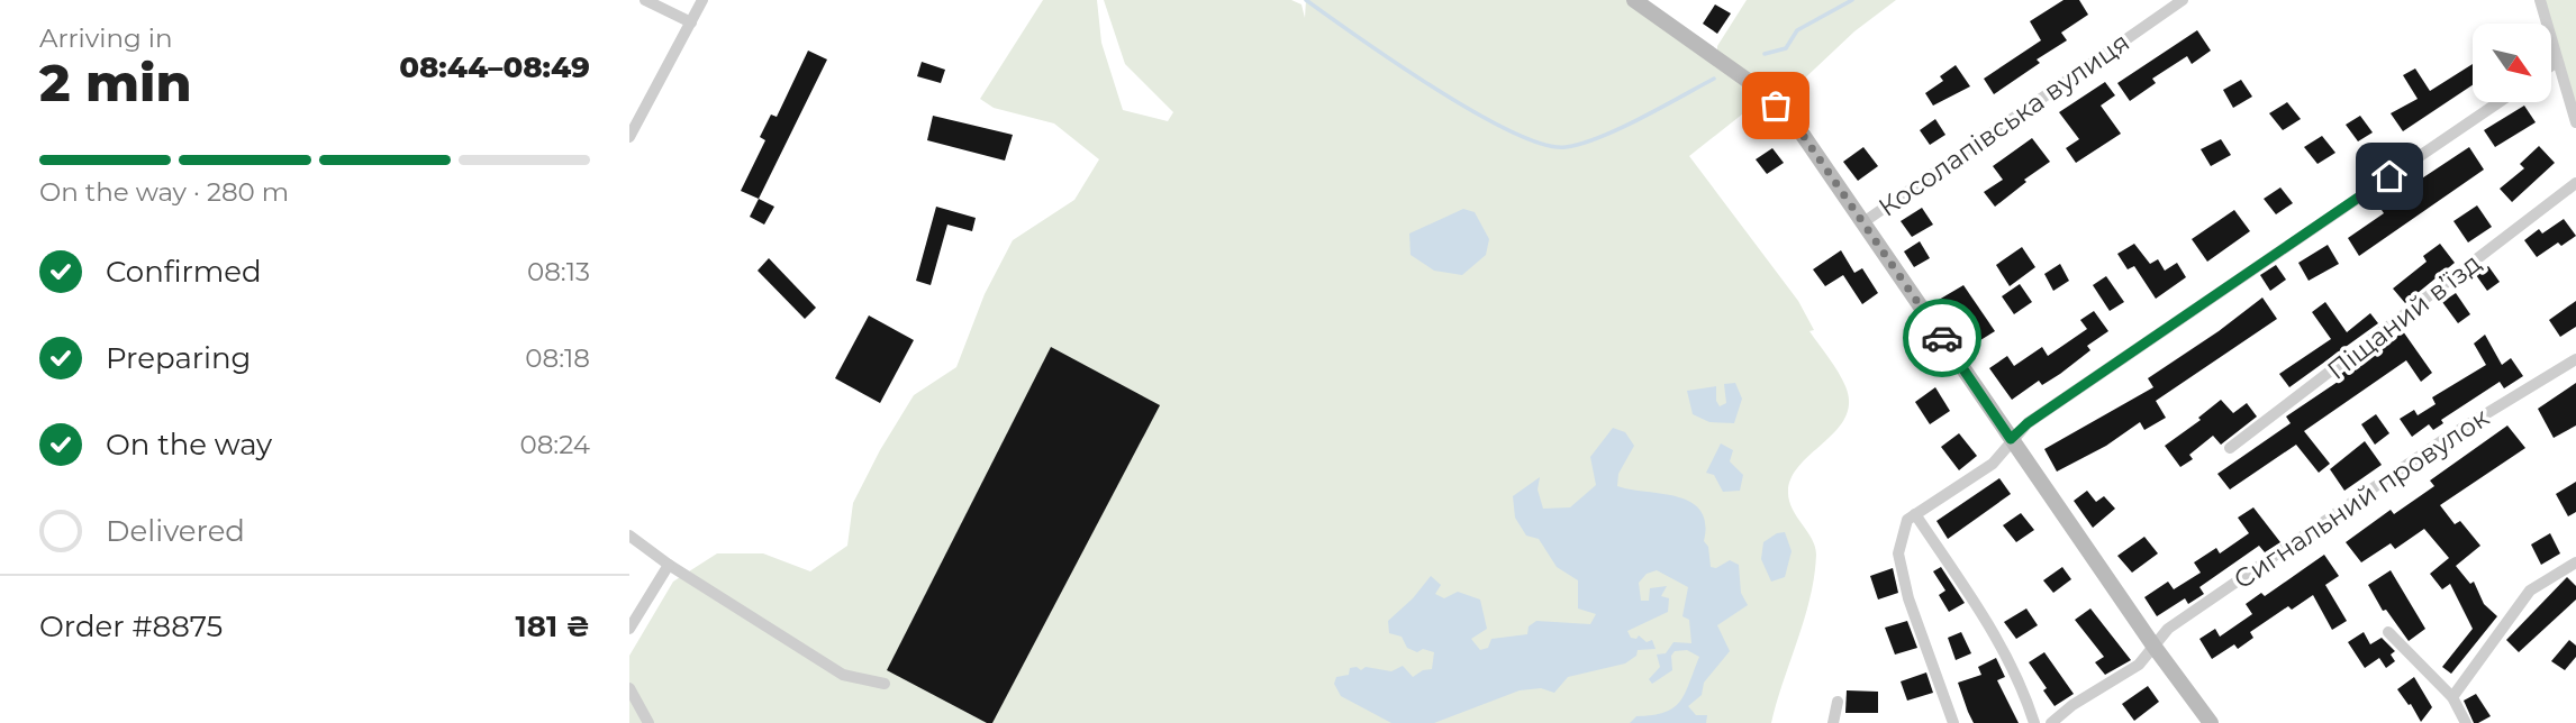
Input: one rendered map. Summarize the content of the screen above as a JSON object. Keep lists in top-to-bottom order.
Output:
{
  "streets": {
    "street": ["Косолапівська вулиця", "Піщаний в’їзд", "Сигнальний провулок"]
  },
  "north": "bottom right",
  "page": {
    "heading": ["2 min", "Arriving in", "08:44–08:49"],
    "panel": ["Order #8875", "181 ₴"],
    "bar": "On the way · 280 m",
    "list": [
      ["Confirmed", "08:13"],
      ["Preparing", "08:18"],
      ["On the way", "08:24"],
      "Delivered"
    ]
  }
}
